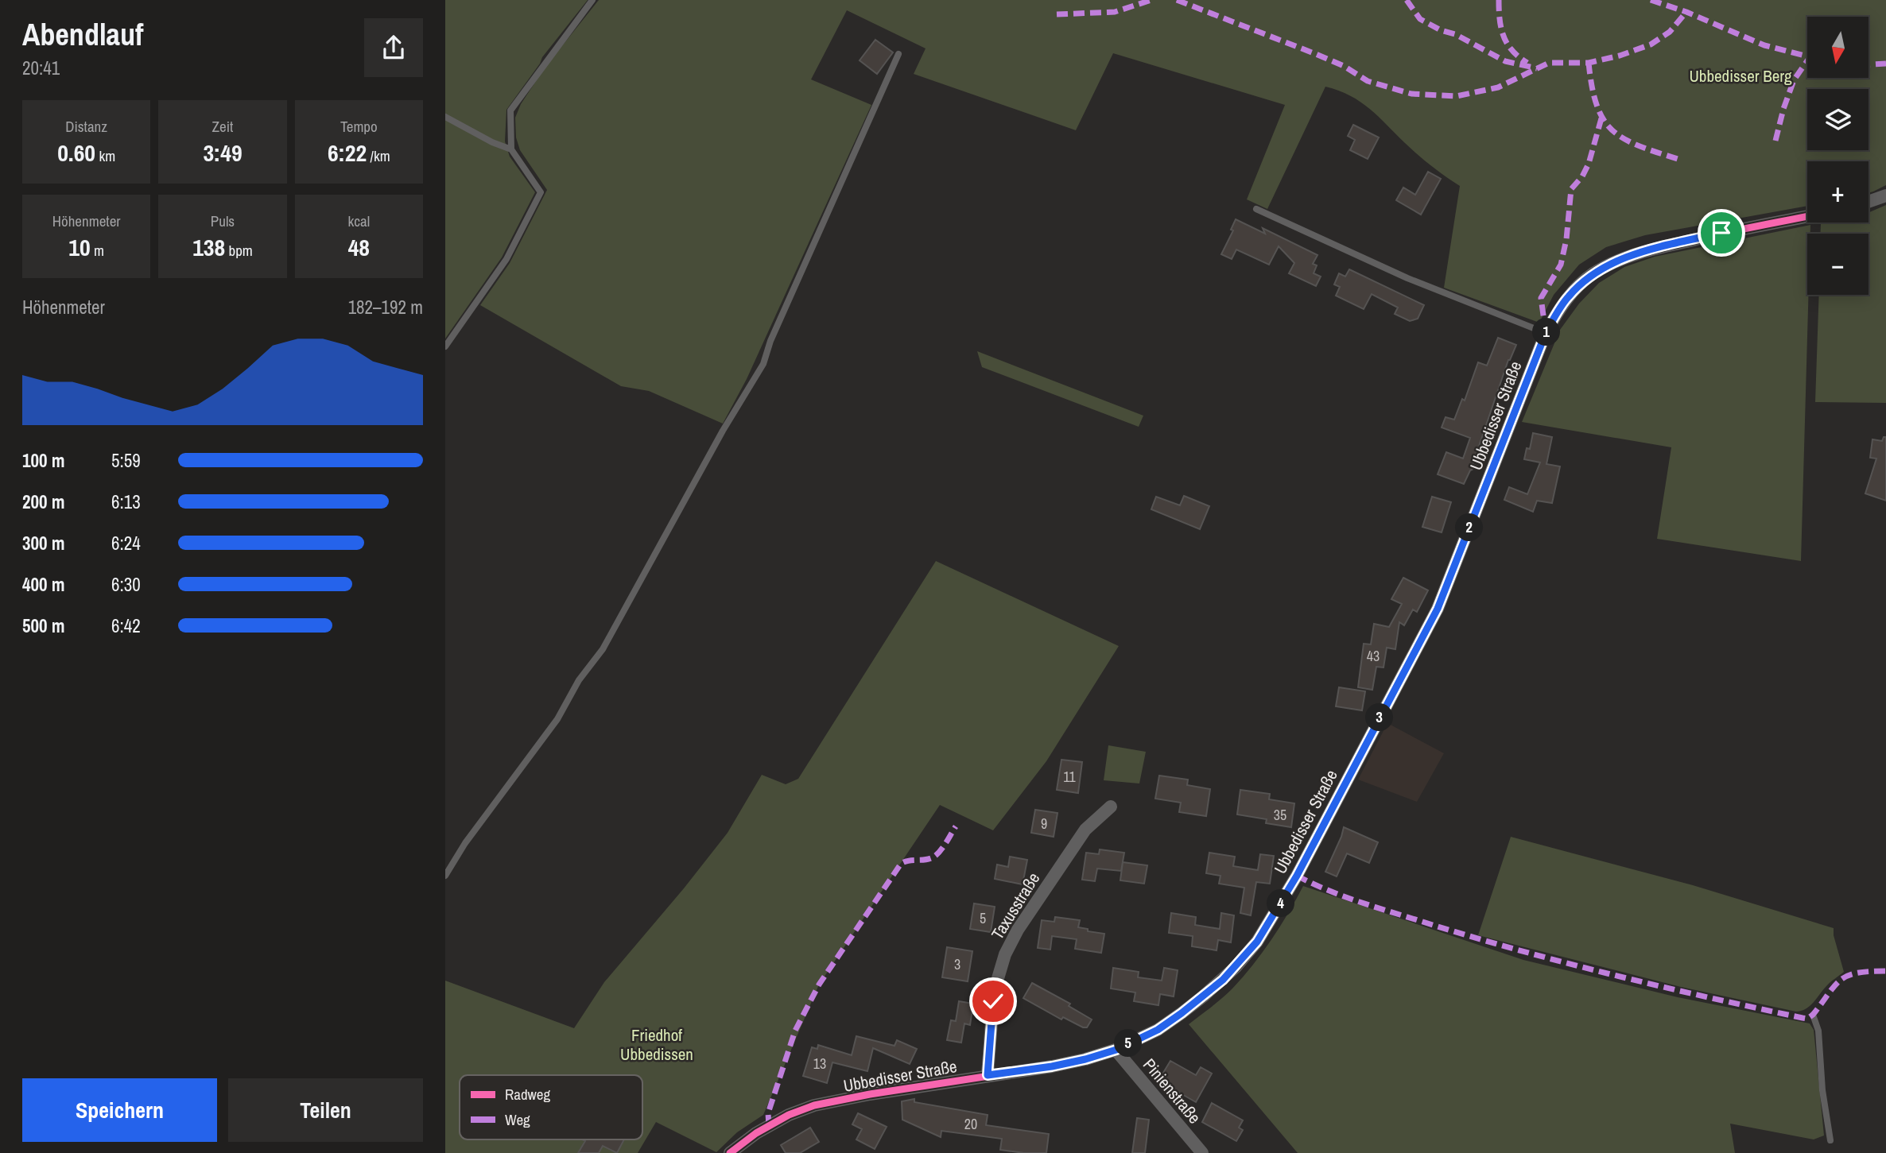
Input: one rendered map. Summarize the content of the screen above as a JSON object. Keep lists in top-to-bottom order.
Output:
{
  "streets": {
    "street": ["Ubbedisser Straße", "Taxusstraße", "Pinienstraße"]
  },
  "crossings": [
    ["Ubbedisser Straße", "Taxusstraße"],
    ["Ubbedisser Straße", "Pinienstraße"]
  ],
  "parks": ["Ubbedisser Berg", "Friedhof Ubbedissen"],
  "house_numbers": [
    "43",
    "11",
    "35",
    "9",
    "5",
    "3",
    "13",
    "20"
  ],
  "legend": ["Radweg", "Weg"],
  "north": "bottom",
  "page": {
    "heading": ["Abendlauf", "20:41"],
    "map_buttons": ["+", "−"],
    "stats": [
      ["Distanz", "0.60 km"],
      ["Zeit", "3:49"],
      ["Tempo", "6:22 /km"],
      ["Höhenmeter", "10 m"],
      ["Puls", "138 bpm"],
      ["kcal", "48"]
    ],
    "chart": ["Höhenmeter", "182–192 m"],
    "pins": [
      "1",
      "2",
      "3",
      "4",
      "5"
    ],
    "list": [
      {
        "name": "100 m",
        "note": "5:59"
      },
      {
        "name": "200 m",
        "note": "6:13"
      },
      {
        "name": "300 m",
        "note": "6:24"
      },
      {
        "name": "400 m",
        "note": "6:30"
      },
      {
        "name": "500 m",
        "note": "6:42"
      }
    ],
    "buttons": ["Speichern", "Teilen"]
  }
}
